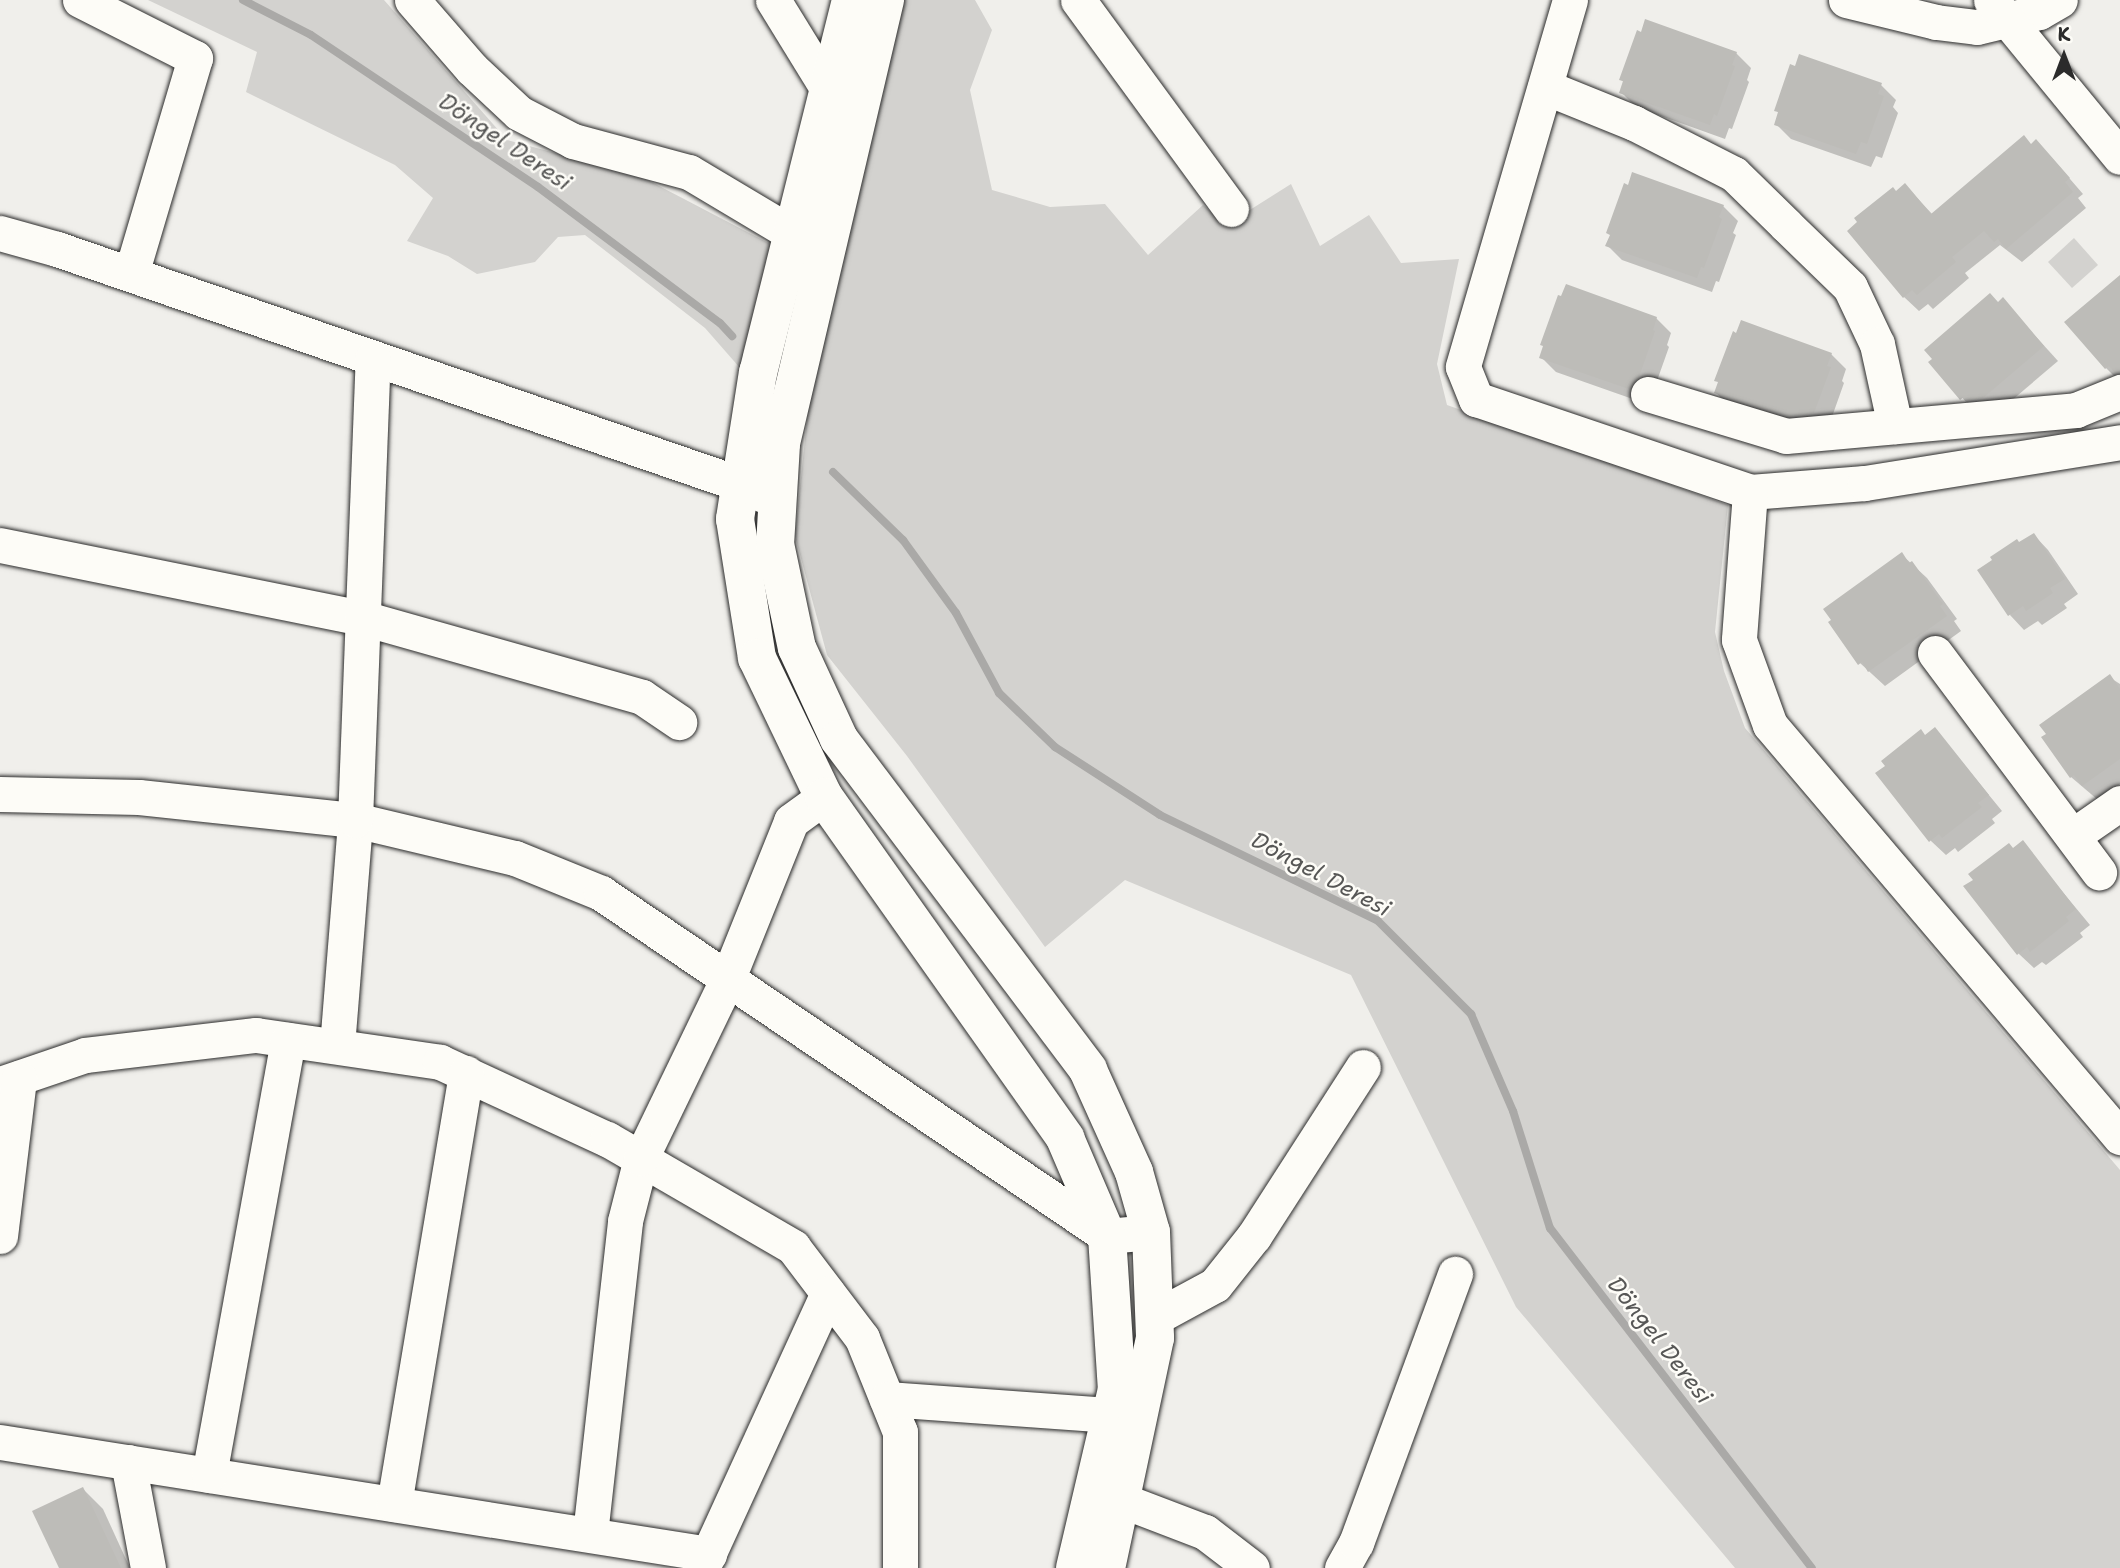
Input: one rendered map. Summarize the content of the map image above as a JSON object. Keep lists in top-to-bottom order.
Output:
{
  "water": ["Döngel Deresi"],
  "north": "top"
}
